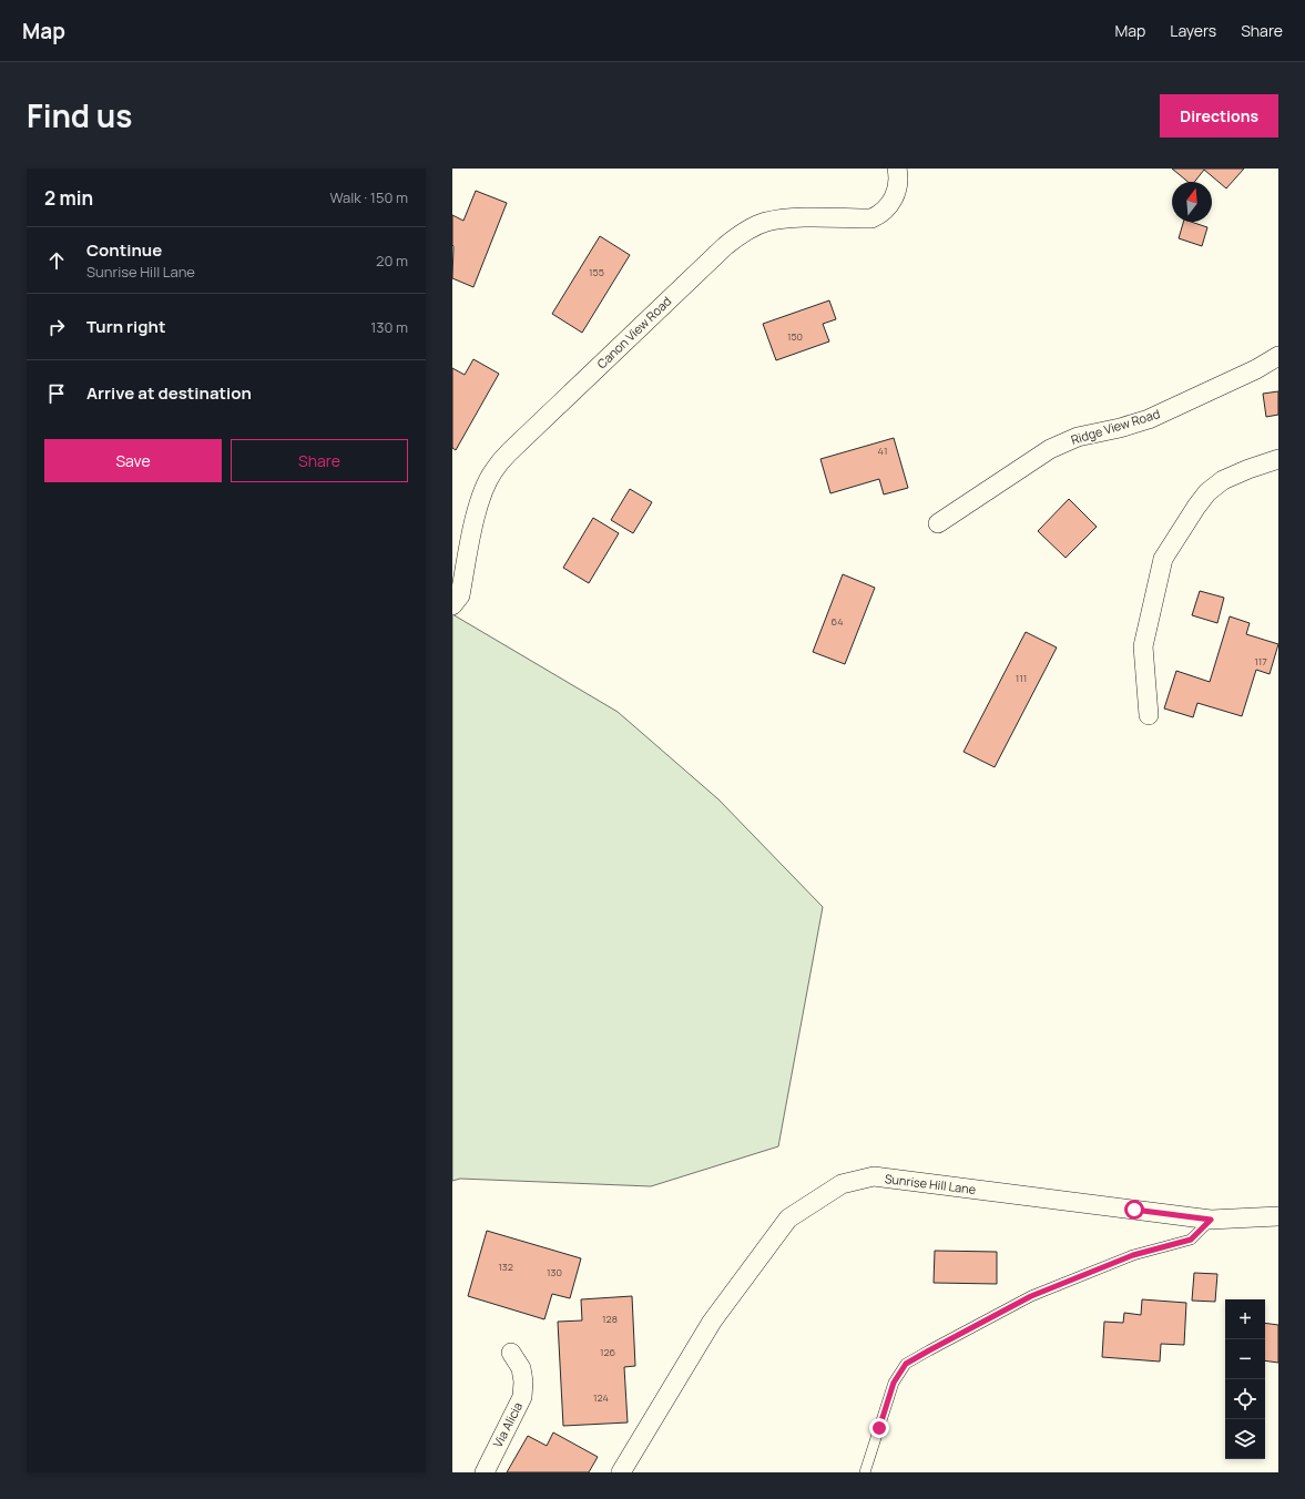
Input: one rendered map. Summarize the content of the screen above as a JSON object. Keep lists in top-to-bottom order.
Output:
{
  "streets": {
    "street": [
      "Canon View Road",
      "Ridge View Road",
      "Sunrise Hill Lane",
      "Via Alicia"
    ]
  },
  "house_numbers": [
    "155",
    "150",
    "41",
    "64",
    "117",
    "111",
    "132",
    "130",
    "128",
    "126",
    "124"
  ],
  "north": "top",
  "page": {
    "header": "Map",
    "nav": ["Map", "Layers", "Share"],
    "title": "Find us",
    "buttons": [
      "Directions",
      ["Save", "Share"]
    ],
    "heading": ["2 min", "Walk · 150 m"],
    "list": [
      ["Continue", "Sunrise Hill Lane", "20 m"],
      ["Turn right", "130 m"],
      "Arrive at destination"
    ],
    "map_buttons": ["+", "−"]
  }
}
